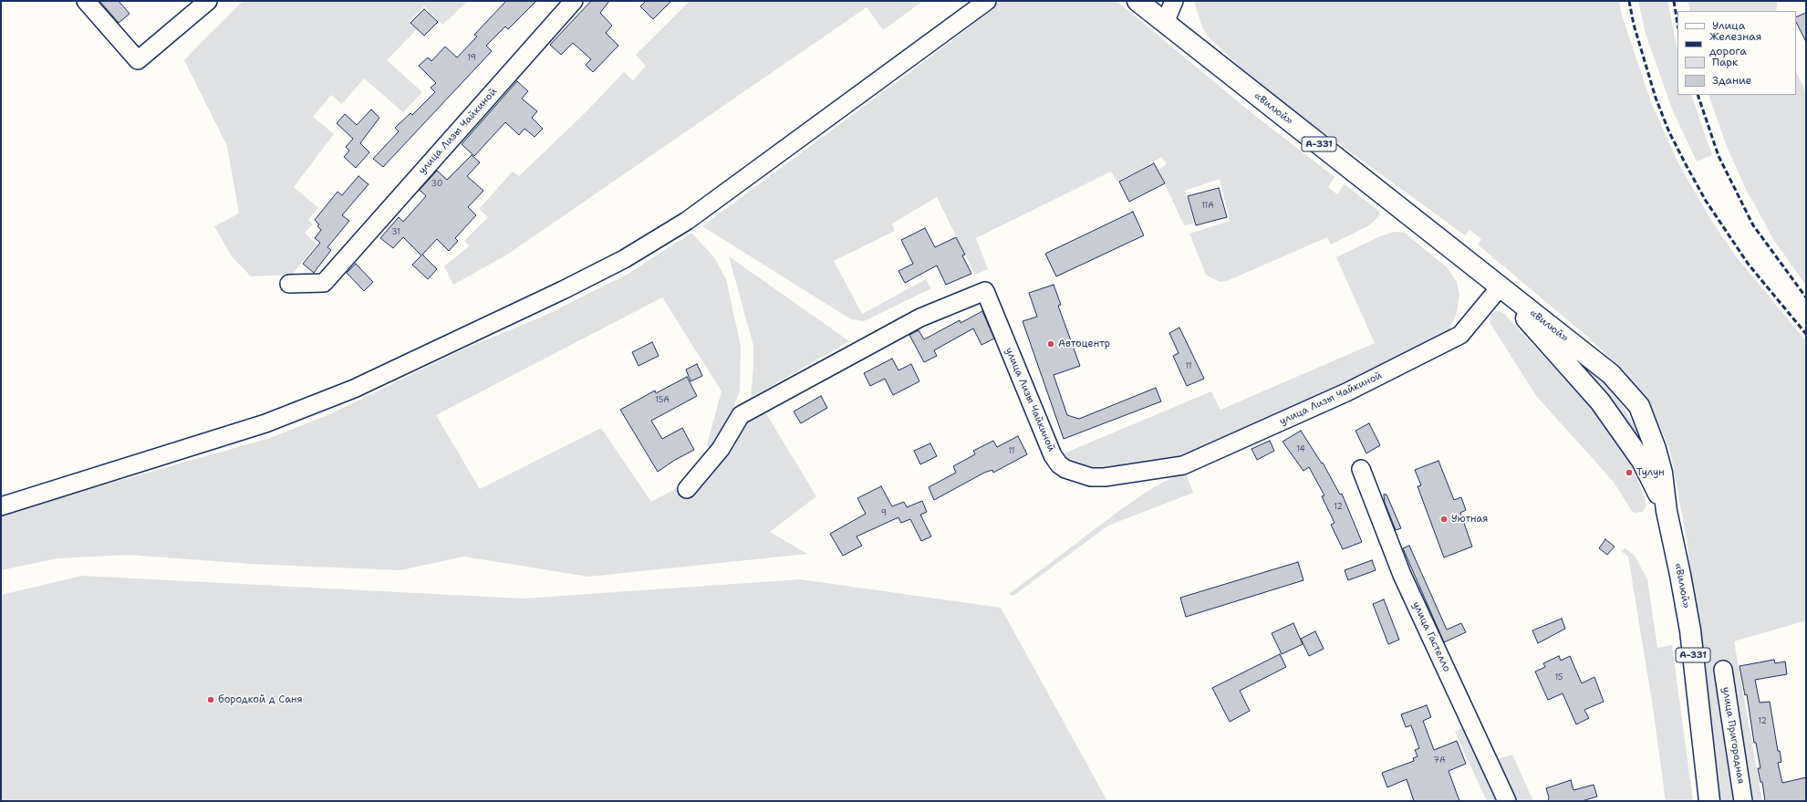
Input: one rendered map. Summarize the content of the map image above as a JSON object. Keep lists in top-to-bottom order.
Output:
{
  "streets": {
    "highway": ["«Вилюй»", "А-331"],
    "street": ["улица Лизы Чайкиной", "улица Гастелло", "улица Пригородная"]
  },
  "crossings": [
    ["«Вилюй»", "улица Лизы Чайкиной"]
  ],
  "places": [
    "Автоцентр",
    "Тулун",
    "Уютная",
    "бородкой д Саня"
  ],
  "house_numbers": [
    "19",
    "30",
    "11А",
    "31",
    "11",
    "15А",
    "14",
    "11",
    "12",
    "9",
    "15",
    "12",
    "7А"
  ],
  "legend": [
    "Улица",
    "Железная дорога",
    "Парк",
    "Здание"
  ]
}
